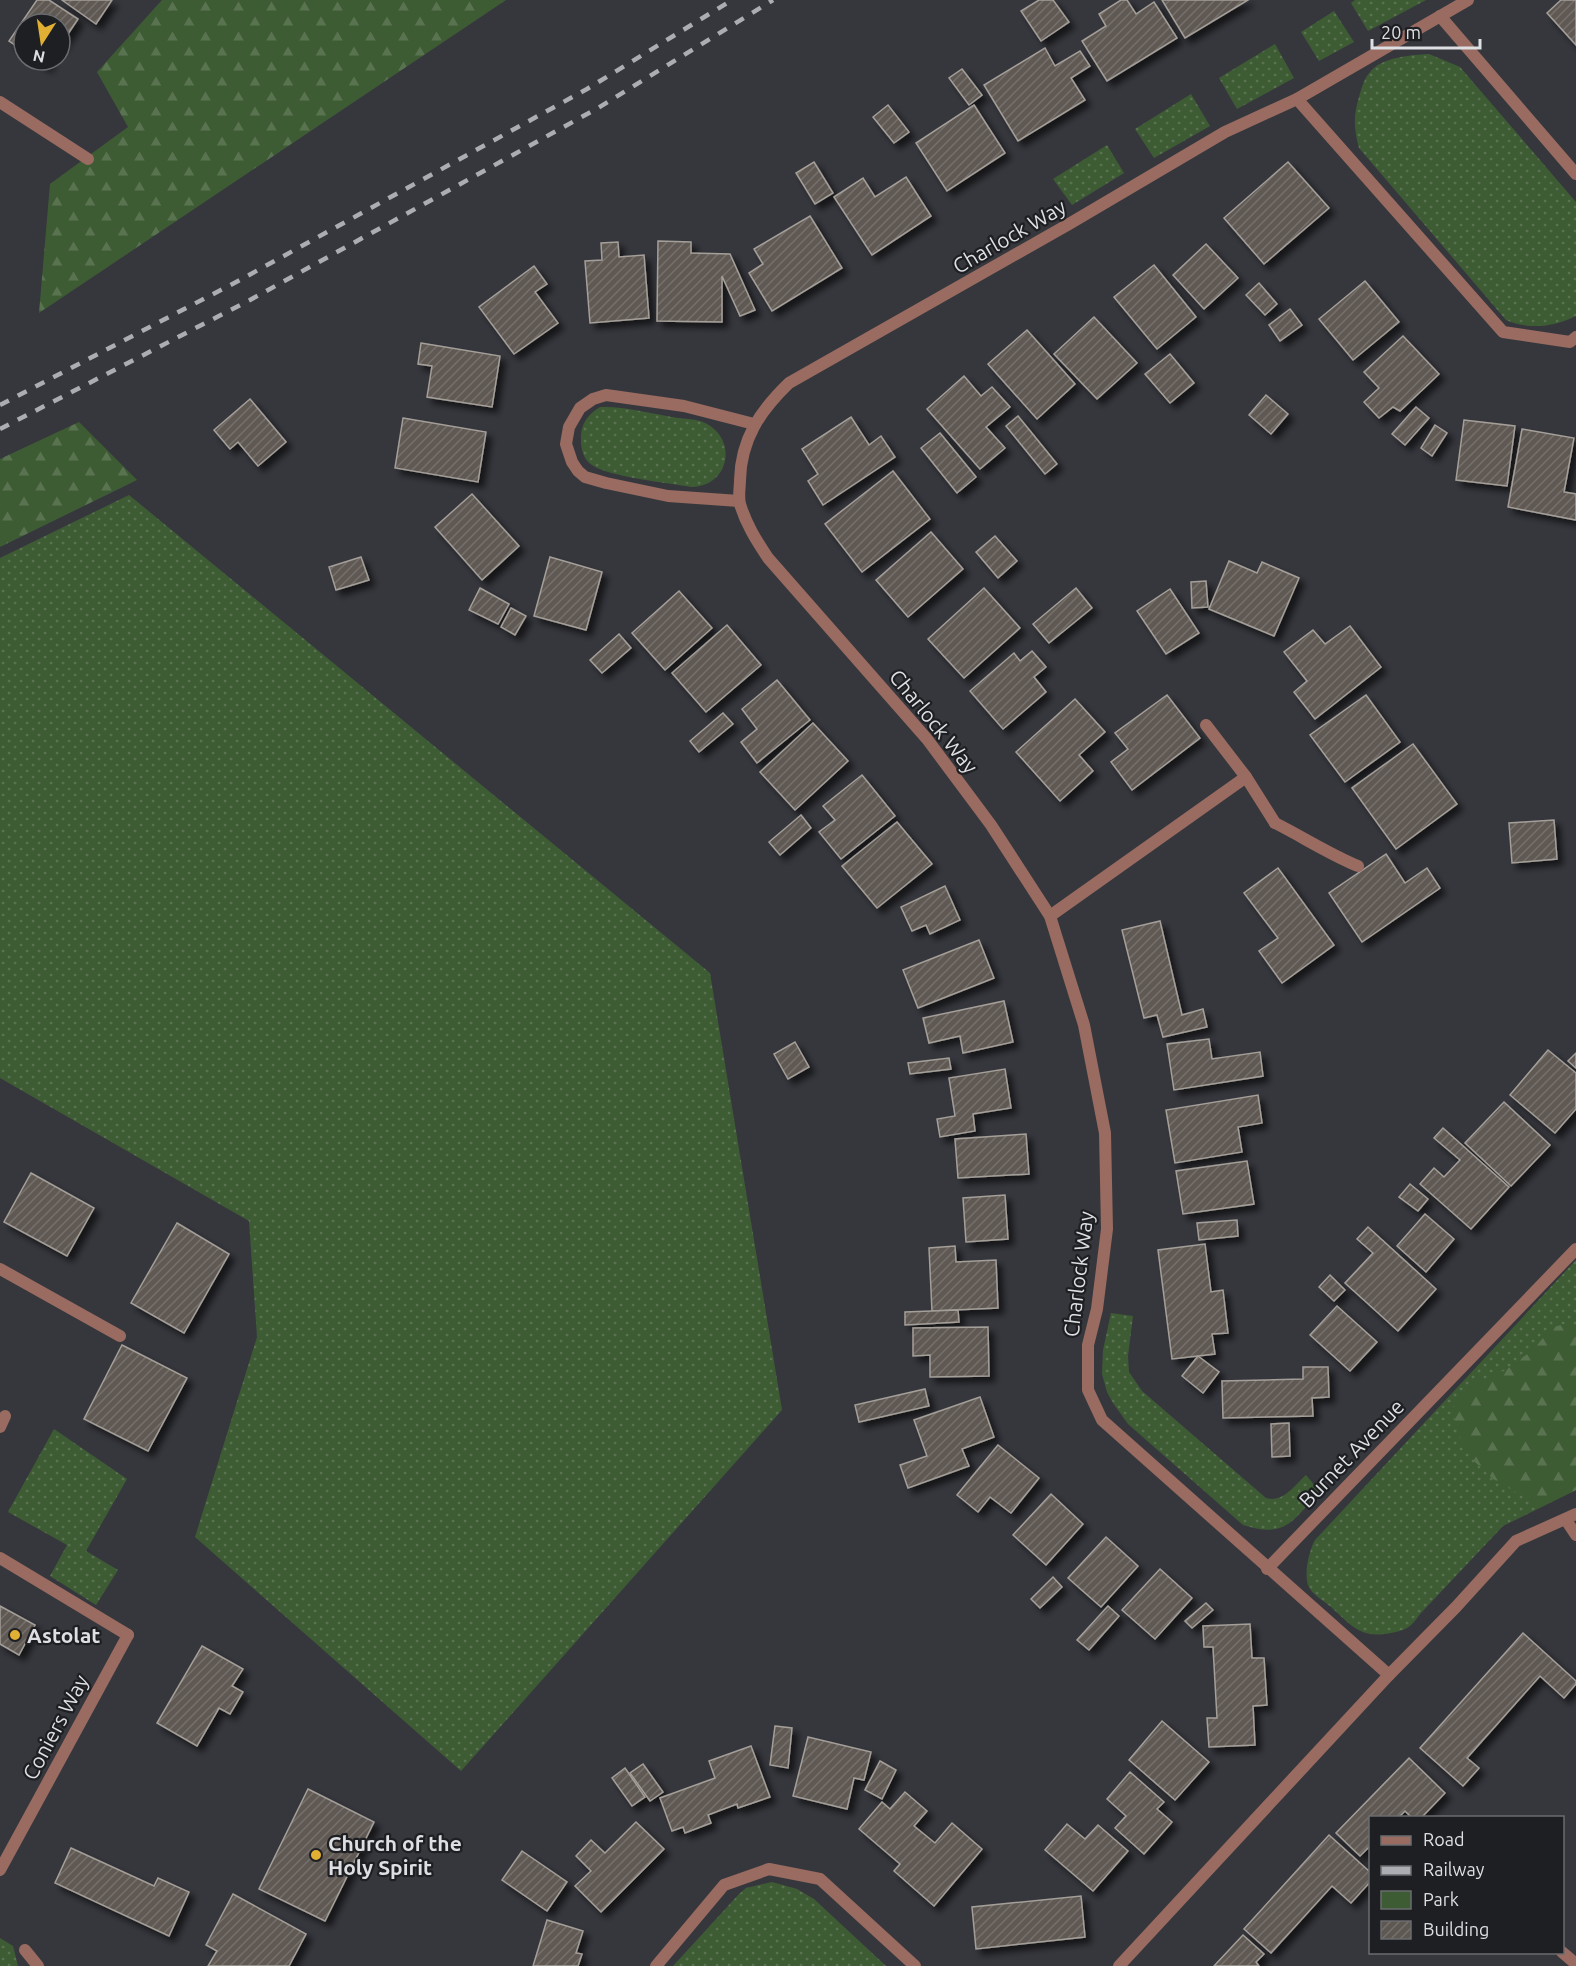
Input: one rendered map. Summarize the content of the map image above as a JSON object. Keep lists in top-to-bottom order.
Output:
{
  "streets": {
    "street": ["Charlock Way", "Burnet Avenue", "Coniers Way"]
  },
  "crossings": [
    ["Charlock Way", "Burnet Avenue"]
  ],
  "places": ["Astolat", "Church of the Holy Spirit"],
  "legend": [
    "Road",
    "Railway",
    "Park",
    "Building"
  ],
  "scale_bar": "20 m",
  "north": "bottom"
}
